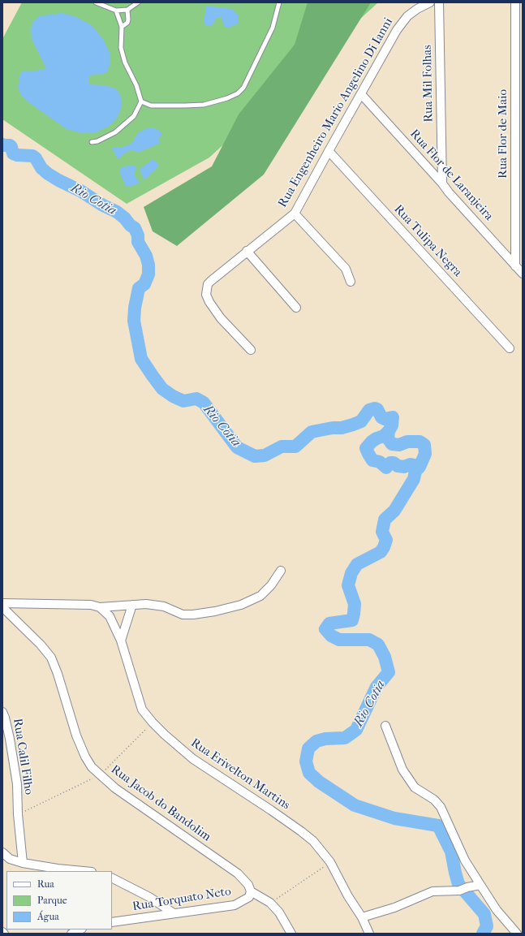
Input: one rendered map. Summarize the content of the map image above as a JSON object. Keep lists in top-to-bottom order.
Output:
{
  "streets": {
    "street": [
      "Rua Mil Folhas",
      "Rua Engenheiro Mario Angelino Di Ianni",
      "Rua Flor de Maio",
      "Rua Flor de Laranjeira",
      "Rua Tulipa Negra",
      "Rua Calil Filho",
      "Rua Erivelton Martins",
      "Rua Jacob do Bandolim",
      "Rua Torquato Neto"
    ]
  },
  "crossings": [
    ["Rua Mil Folhas", "Rua Flor de Laranjeira"],
    ["Rua Engenheiro Mario Angelino Di Ianni", "Rua Flor de Laranjeira"],
    ["Rua Engenheiro Mario Angelino Di Ianni", "Rua Tulipa Negra"],
    ["Rua Flor de Maio", "Rua Flor de Laranjeira"],
    ["Rua Jacob do Bandolim", "Rua Torquato Neto"]
  ],
  "water": ["Rio Cotia"],
  "legend": ["Rua", "Parque", "Água"]
}
